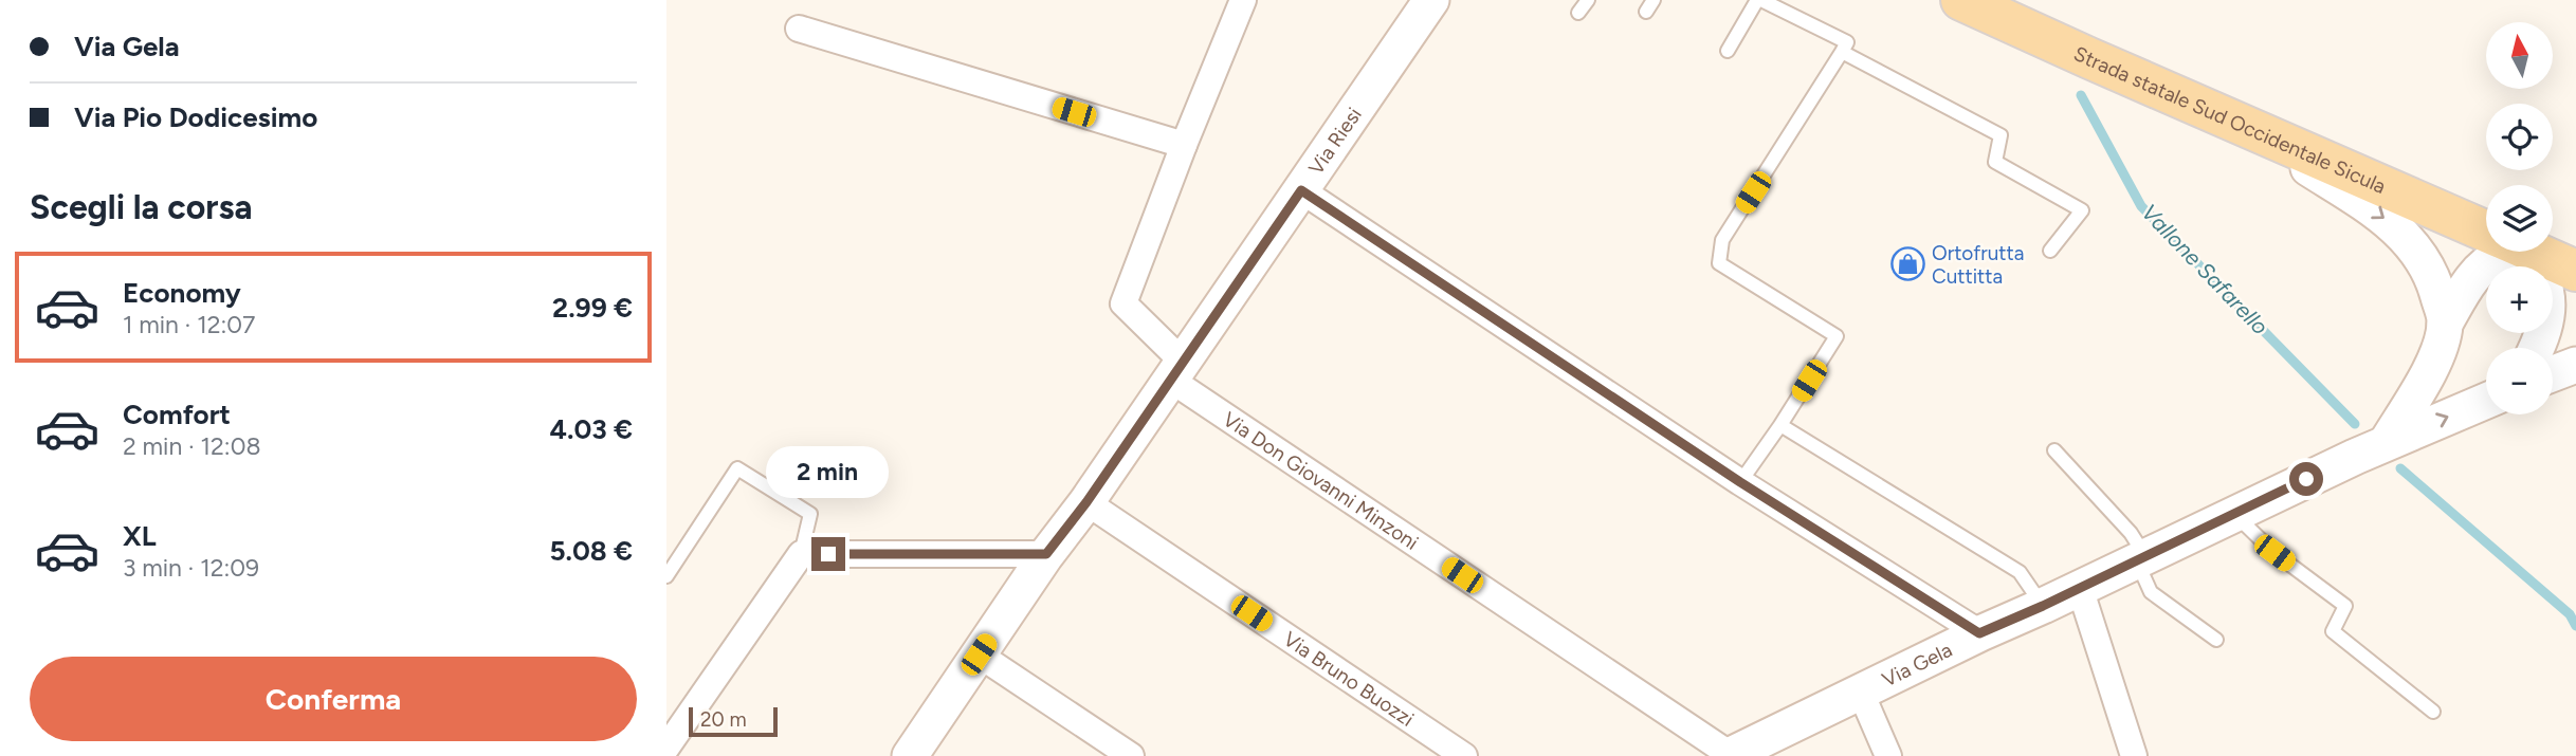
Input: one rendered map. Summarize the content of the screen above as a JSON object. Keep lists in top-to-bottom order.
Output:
{
  "streets": {
    "main road": ["Strada statale Sud Occidentale Sicula", "Via Riesi", "Via Gela"],
    "street": ["Via Don Giovanni Minzoni", "Via Bruno Buozzi"]
  },
  "crossings": [
    ["Via Riesi", "Via Don Giovanni Minzoni"],
    ["Via Riesi", "Via Bruno Buozzi"],
    ["Via Don Giovanni Minzoni", "Via Gela"]
  ],
  "water": ["Vallone Safarello"],
  "places": {
    "shop": ["Ortofrutta Cuttitta"]
  },
  "scale_bar": "20 m",
  "north": "top",
  "page": {
    "banner": ["Via Gela", "Via Pio Dodicesimo"],
    "map_buttons": ["+", "−"],
    "heading": "Scegli la corsa",
    "list": [
      {
        "name": "Economy",
        "note": "1 min · 12:07",
        "value": "2.99 €"
      },
      {
        "name": "Comfort",
        "note": "2 min · 12:08",
        "value": "4.03 €"
      },
      {
        "name": "XL",
        "note": "3 min · 12:09",
        "value": "5.08 €"
      }
    ],
    "bubble": "2 min",
    "buttons": "Conferma",
    "scale": "20 m"
  }
}
